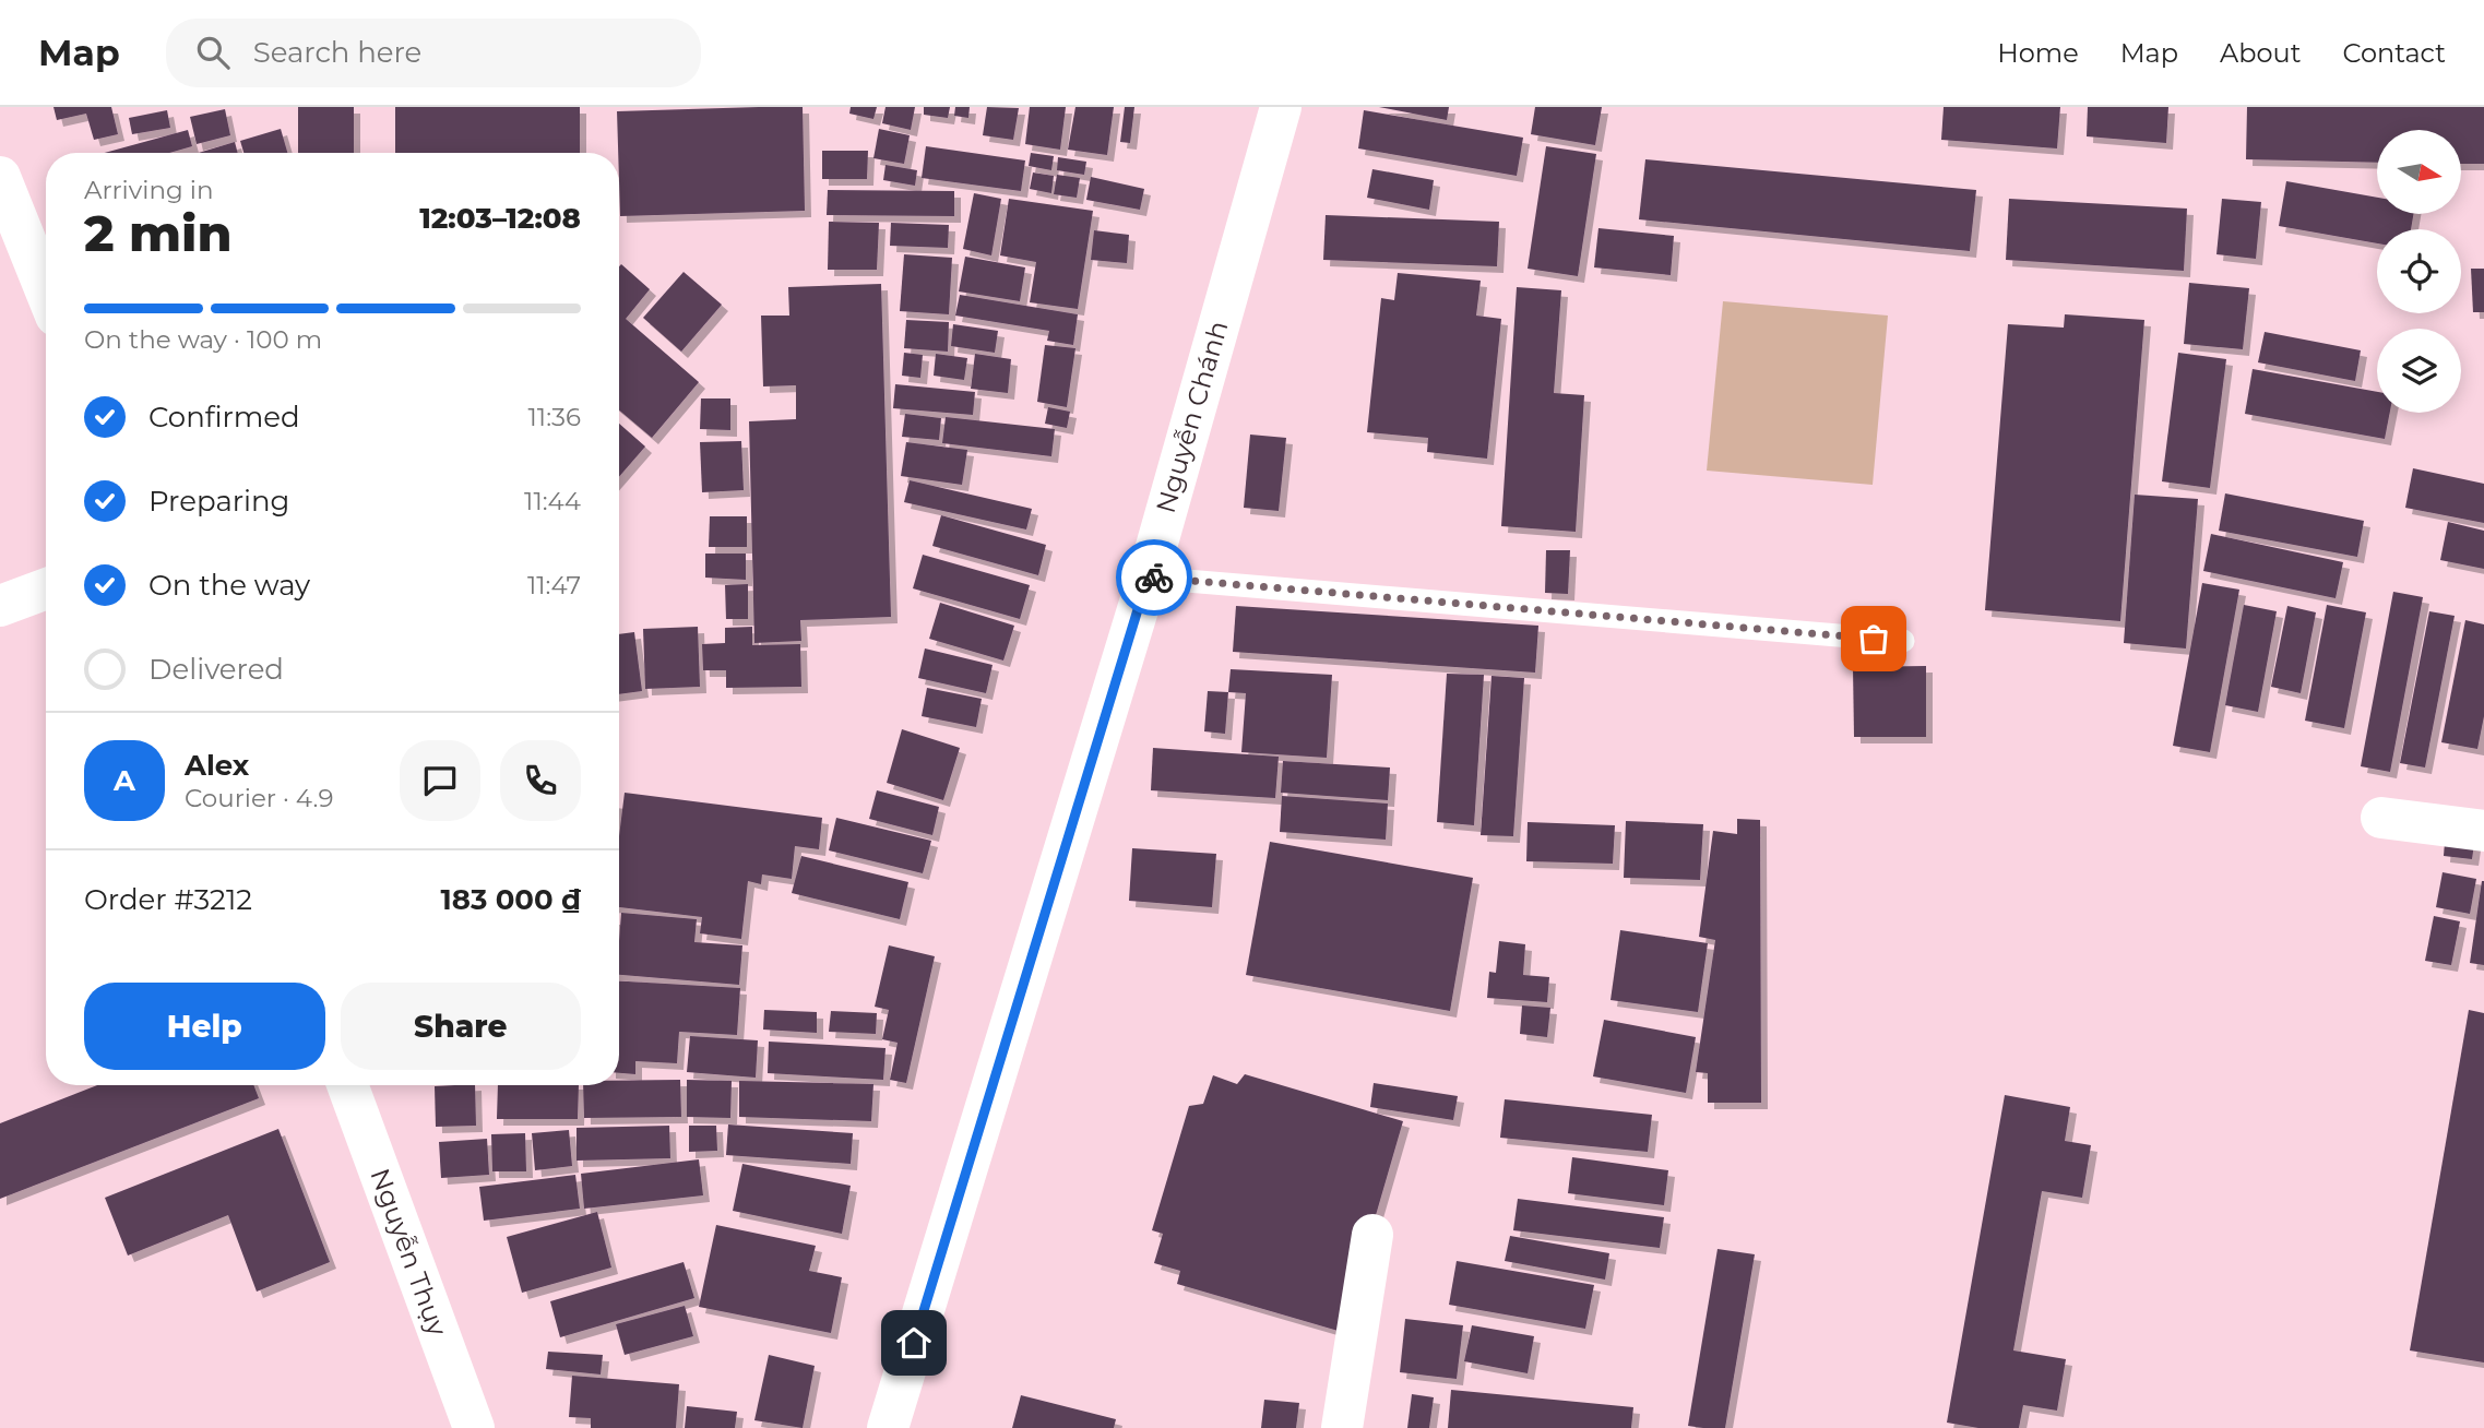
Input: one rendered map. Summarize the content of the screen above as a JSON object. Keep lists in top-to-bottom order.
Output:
{
  "streets": {
    "main road": ["Nguyễn Chánh", "Nguyễn Thụy"]
  },
  "north": "right",
  "page": {
    "header": "Map",
    "search": "Search here",
    "nav": [
      "Home",
      "Map",
      "About",
      "Contact"
    ],
    "heading": ["2 min", "Arriving in", "12:03–12:08"],
    "panel": [
      "Alex",
      "Courier · 4.9",
      "Order #3212",
      "183 000 ₫"
    ],
    "bar": "On the way · 100 m",
    "list": [
      ["Confirmed", "11:36"],
      ["Preparing", "11:44"],
      ["On the way", "11:47"],
      "Delivered"
    ],
    "round": "A",
    "buttons": ["Help", "Share"]
  }
}
